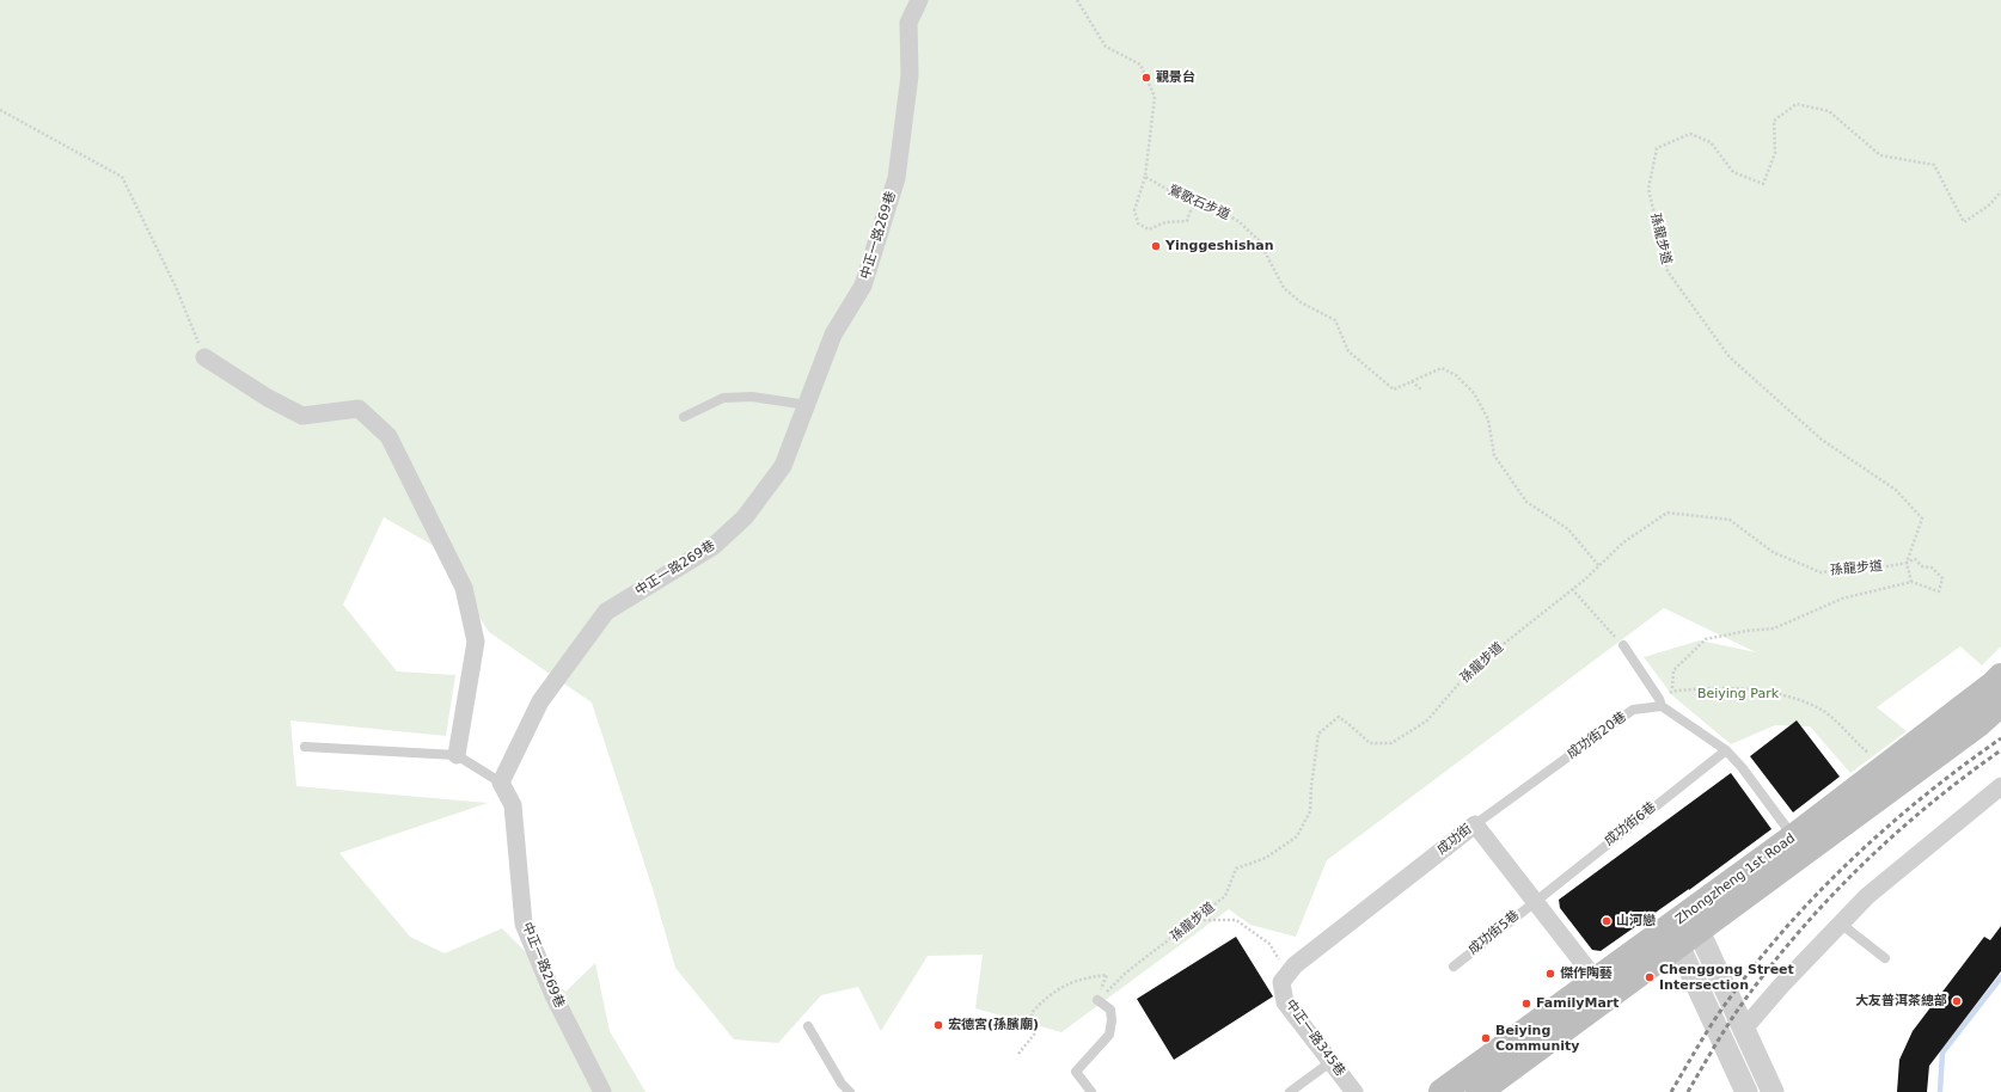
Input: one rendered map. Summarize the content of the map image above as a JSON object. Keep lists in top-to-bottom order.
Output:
{
  "streets": {
    "main road": ["Zhongzheng 1st Road"],
    "street": ["中正一路269巷", "成功街", "中正一路345巷"],
    "lane": ["成功街20巷", "成功街6巷", "成功街5巷"],
    "path": ["鶯歌石步道", "孫龍步道"]
  },
  "crossings": [
    ["鶯歌石步道", "孫龍步道"],
    ["成功街20巷", "成功街"],
    ["成功街6巷", "成功街"],
    ["成功街6巷", "成功街5巷"],
    ["成功街", "Zhongzheng 1st Road"],
    ["成功街", "成功街5巷"],
    ["成功街", "中正一路345巷"]
  ],
  "parks": ["Beiying Park"],
  "places": [
    "觀景台",
    "Yinggeshishan",
    "山河戀",
    "傑作陶藝",
    "Chenggong Street Intersection",
    "大友普洱茶總部",
    "FamilyMart",
    "宏德宮(孫臏廟)",
    "Beiying Community"
  ]
}
